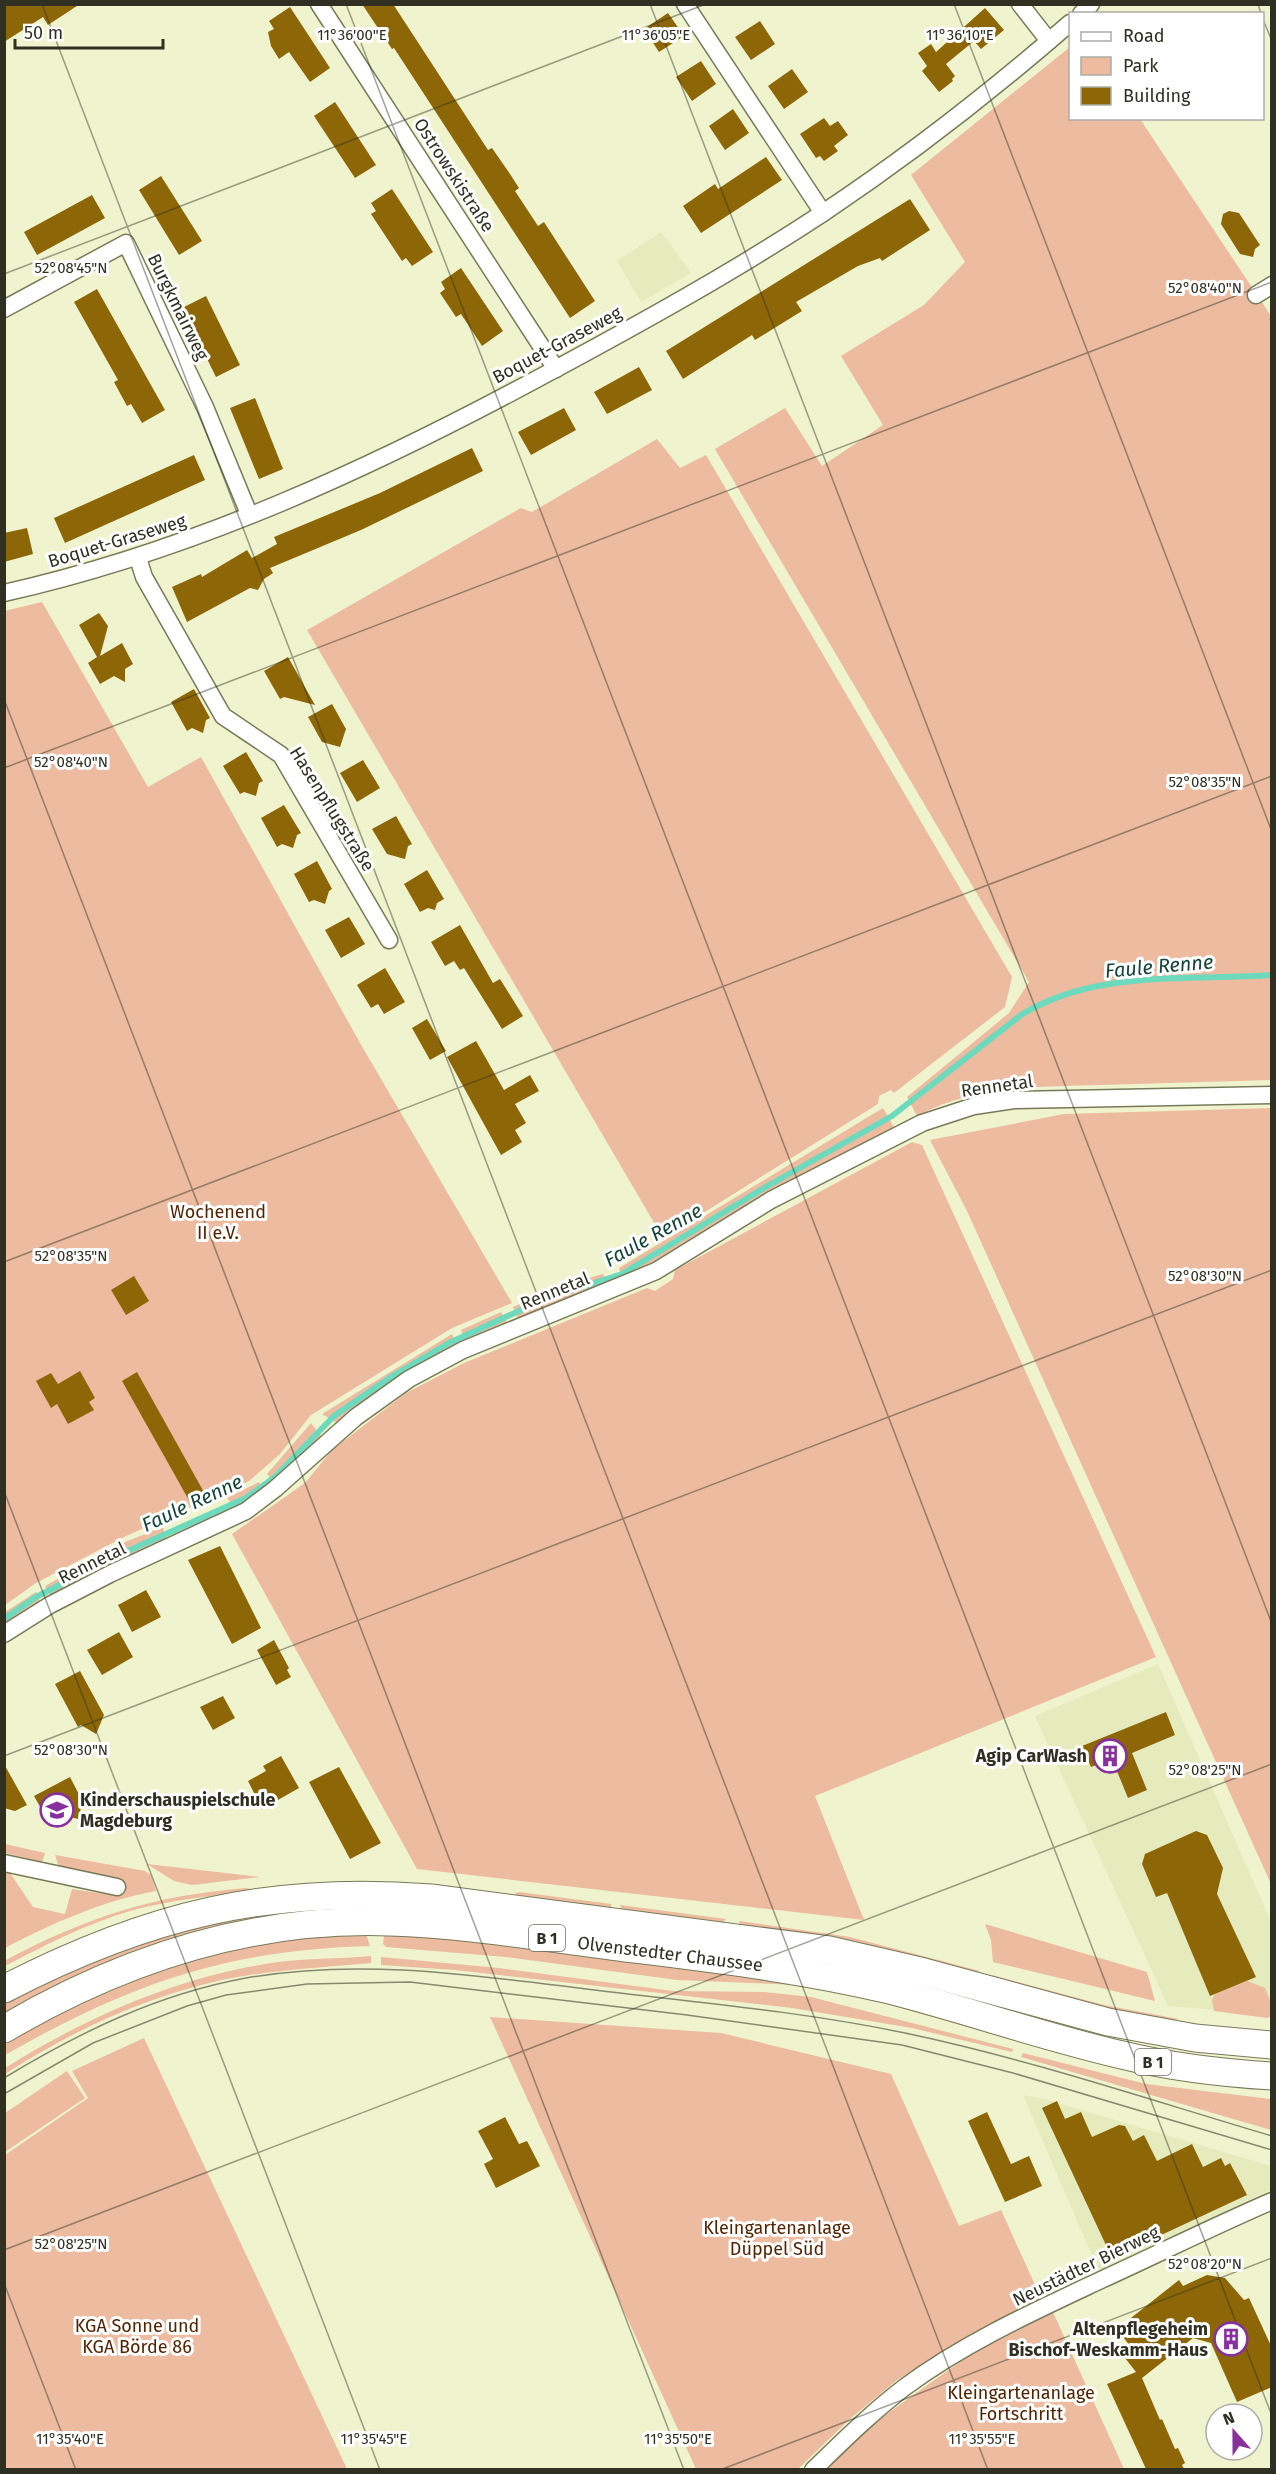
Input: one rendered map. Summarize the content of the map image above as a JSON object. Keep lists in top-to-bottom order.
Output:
{
  "streets": {
    "main road": ["B 1", "Olvenstedter Chaussee"],
    "street": [
      "Ostrowskistraße",
      "Burgkmairweg",
      "Boquet-Graseweg",
      "Hasenpflugstraße",
      "Rennetal",
      "Neustädter Bierweg"
    ]
  },
  "crossings": [
    ["Ostrowskistraße", "Boquet-Graseweg"],
    ["Burgkmairweg", "Boquet-Graseweg"],
    ["Boquet-Graseweg", "Hasenpflugstraße"]
  ],
  "water": ["Faule Renne"],
  "parks": [
    "Wochenend II e.V.",
    "Kleingartenanlage Düppel Süd",
    "KGA Sonne und KGA Börde 86",
    "Kleingartenanlage Fortschritt"
  ],
  "places": {
    "building": ["Agip CarWash", "Altenpflegeheim Bischof-Weskamm-Haus"],
    "school or university": ["Kinderschauspielschule Magdeburg"]
  },
  "legend": ["Road", "Park", "Building"],
  "scale_bar": "50 m",
  "north": "top",
  "coordinates": [
    "11°36'05\"E",
    "11°36'00\"E",
    "11°36'10\"E",
    "52°08'45\"N",
    "52°08'40\"N",
    "52°08'35\"N",
    "52°08'30\"N",
    "52°08'25\"N",
    "52°08'20\"N",
    "11°35'40\"E",
    "11°35'45\"E",
    "11°35'50\"E",
    "11°35'55\"E"
  ]
}
